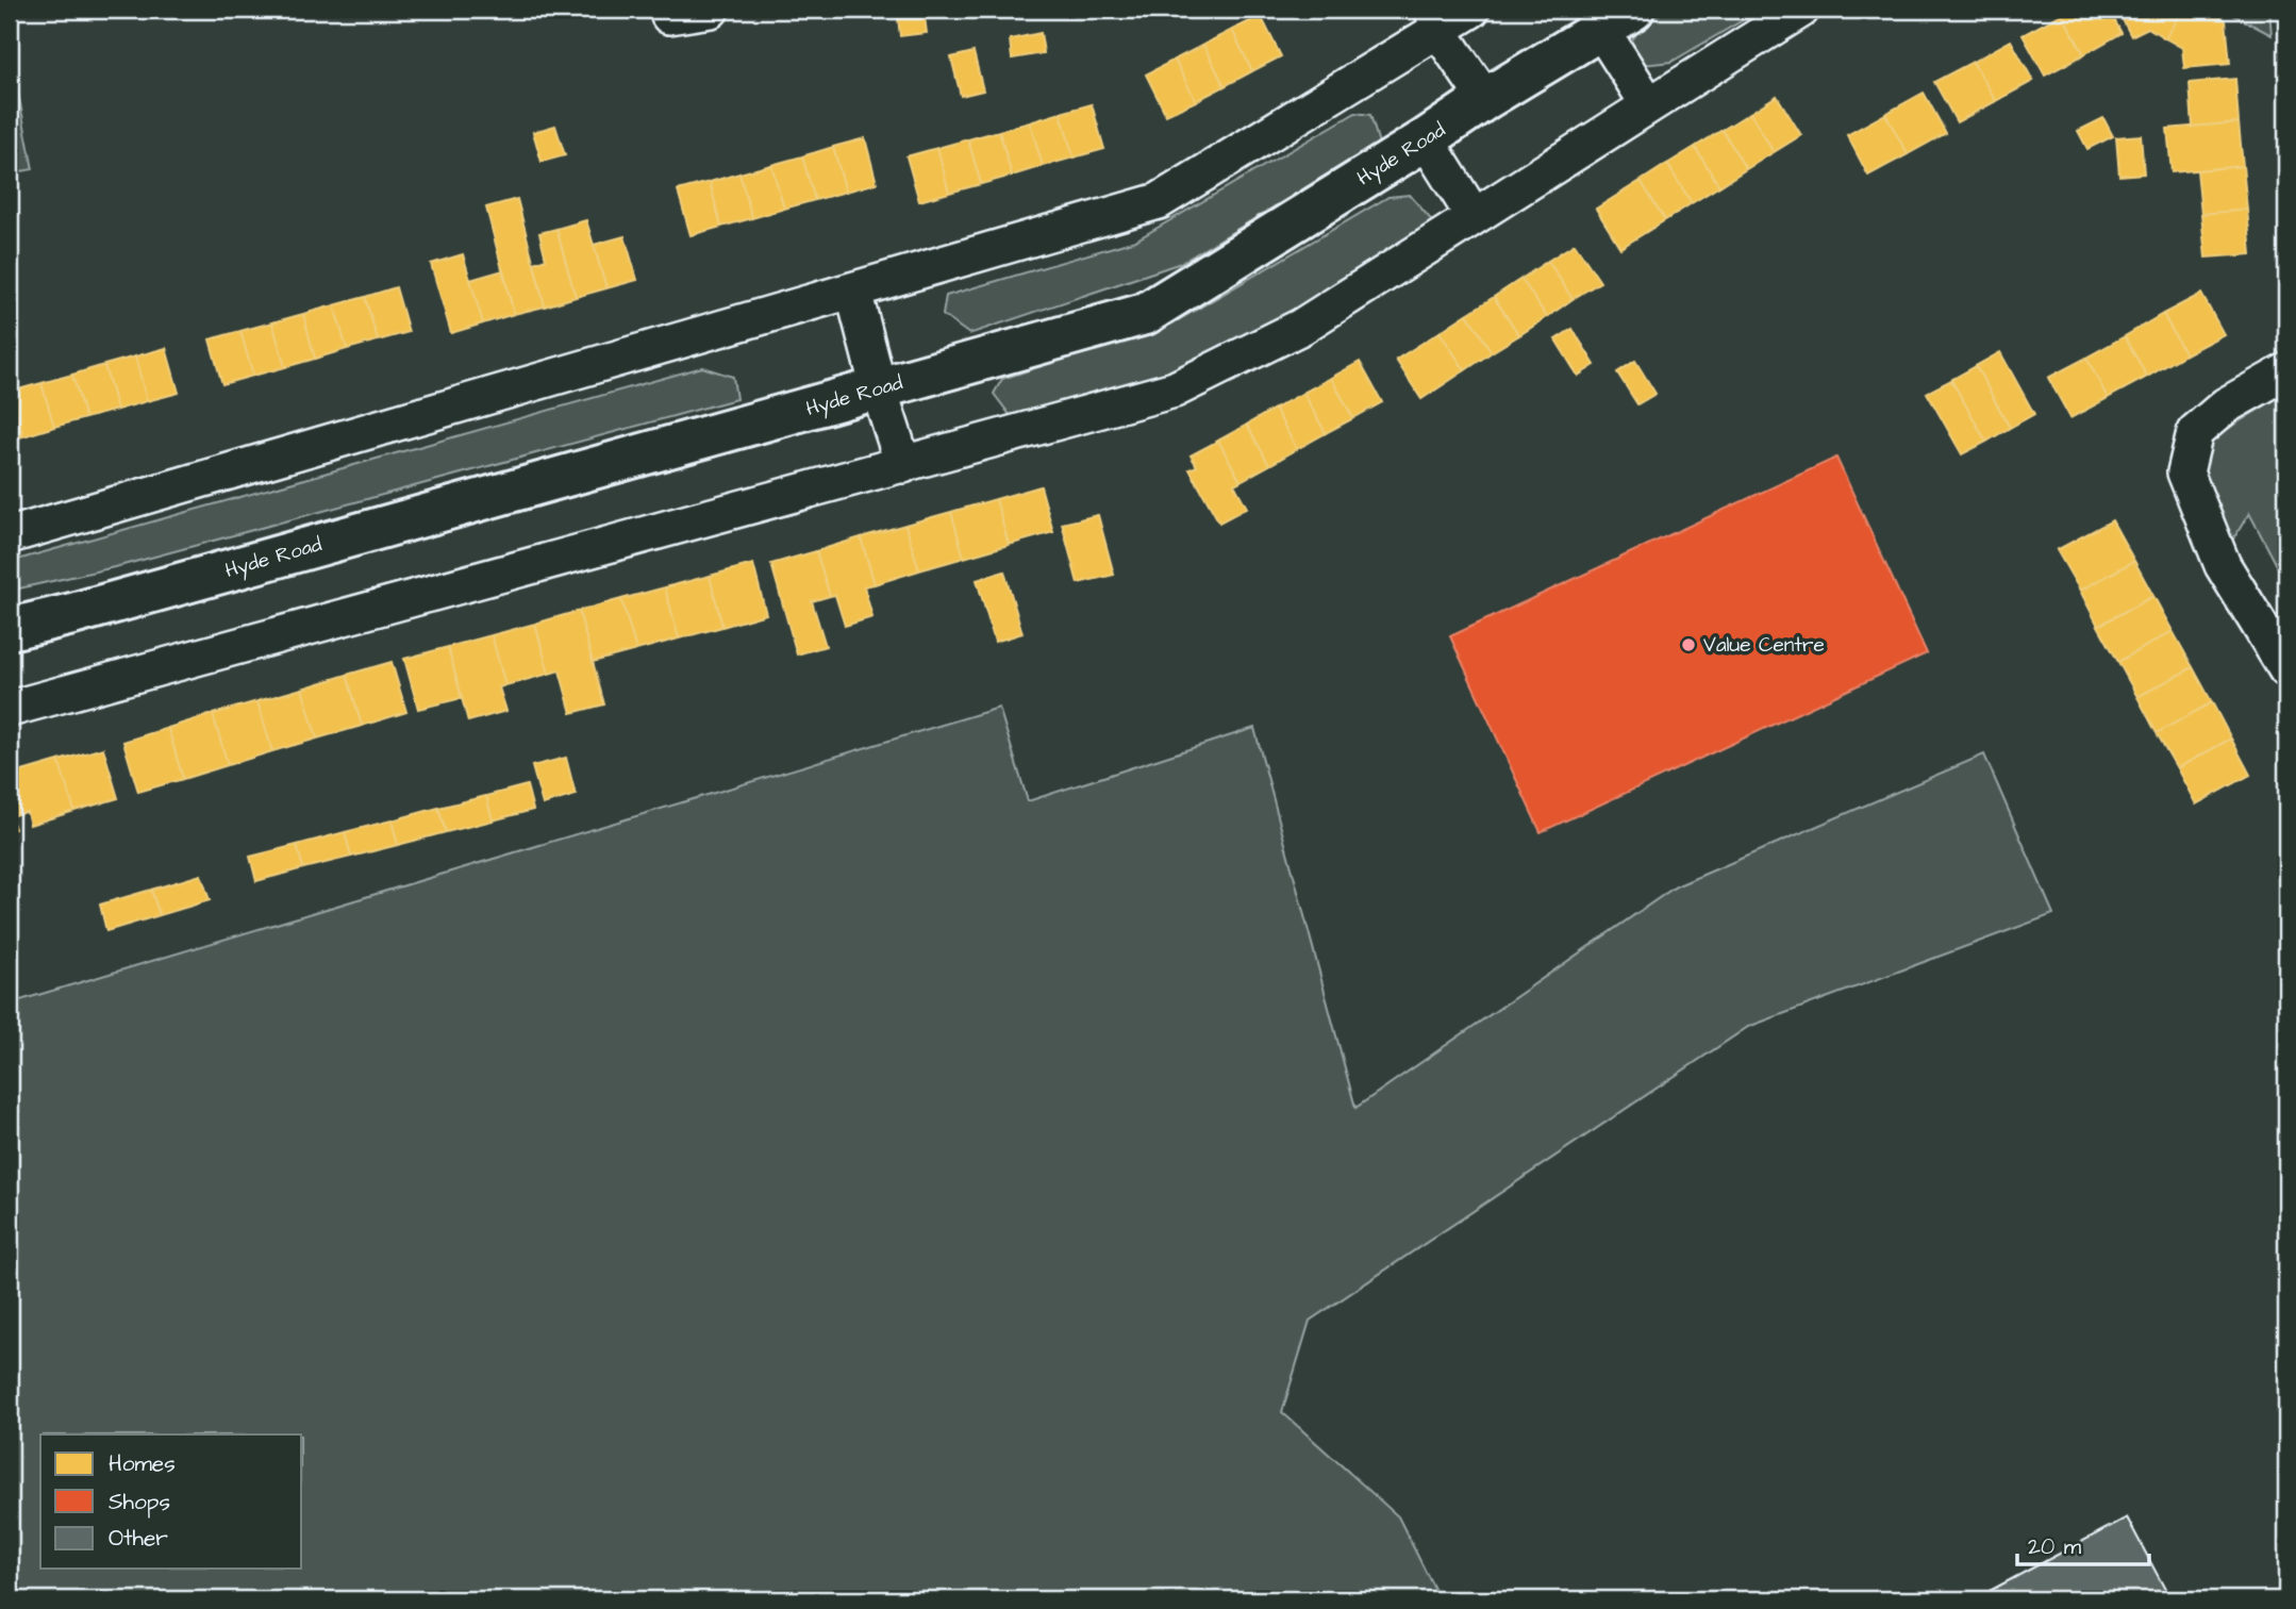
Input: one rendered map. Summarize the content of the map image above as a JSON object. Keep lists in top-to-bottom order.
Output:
{
  "streets": {
    "street": ["Hyde Road"]
  },
  "places": ["Value Centre"],
  "legend": ["Homes", "Shops", "Other"],
  "scale_bar": "20 m"
}
